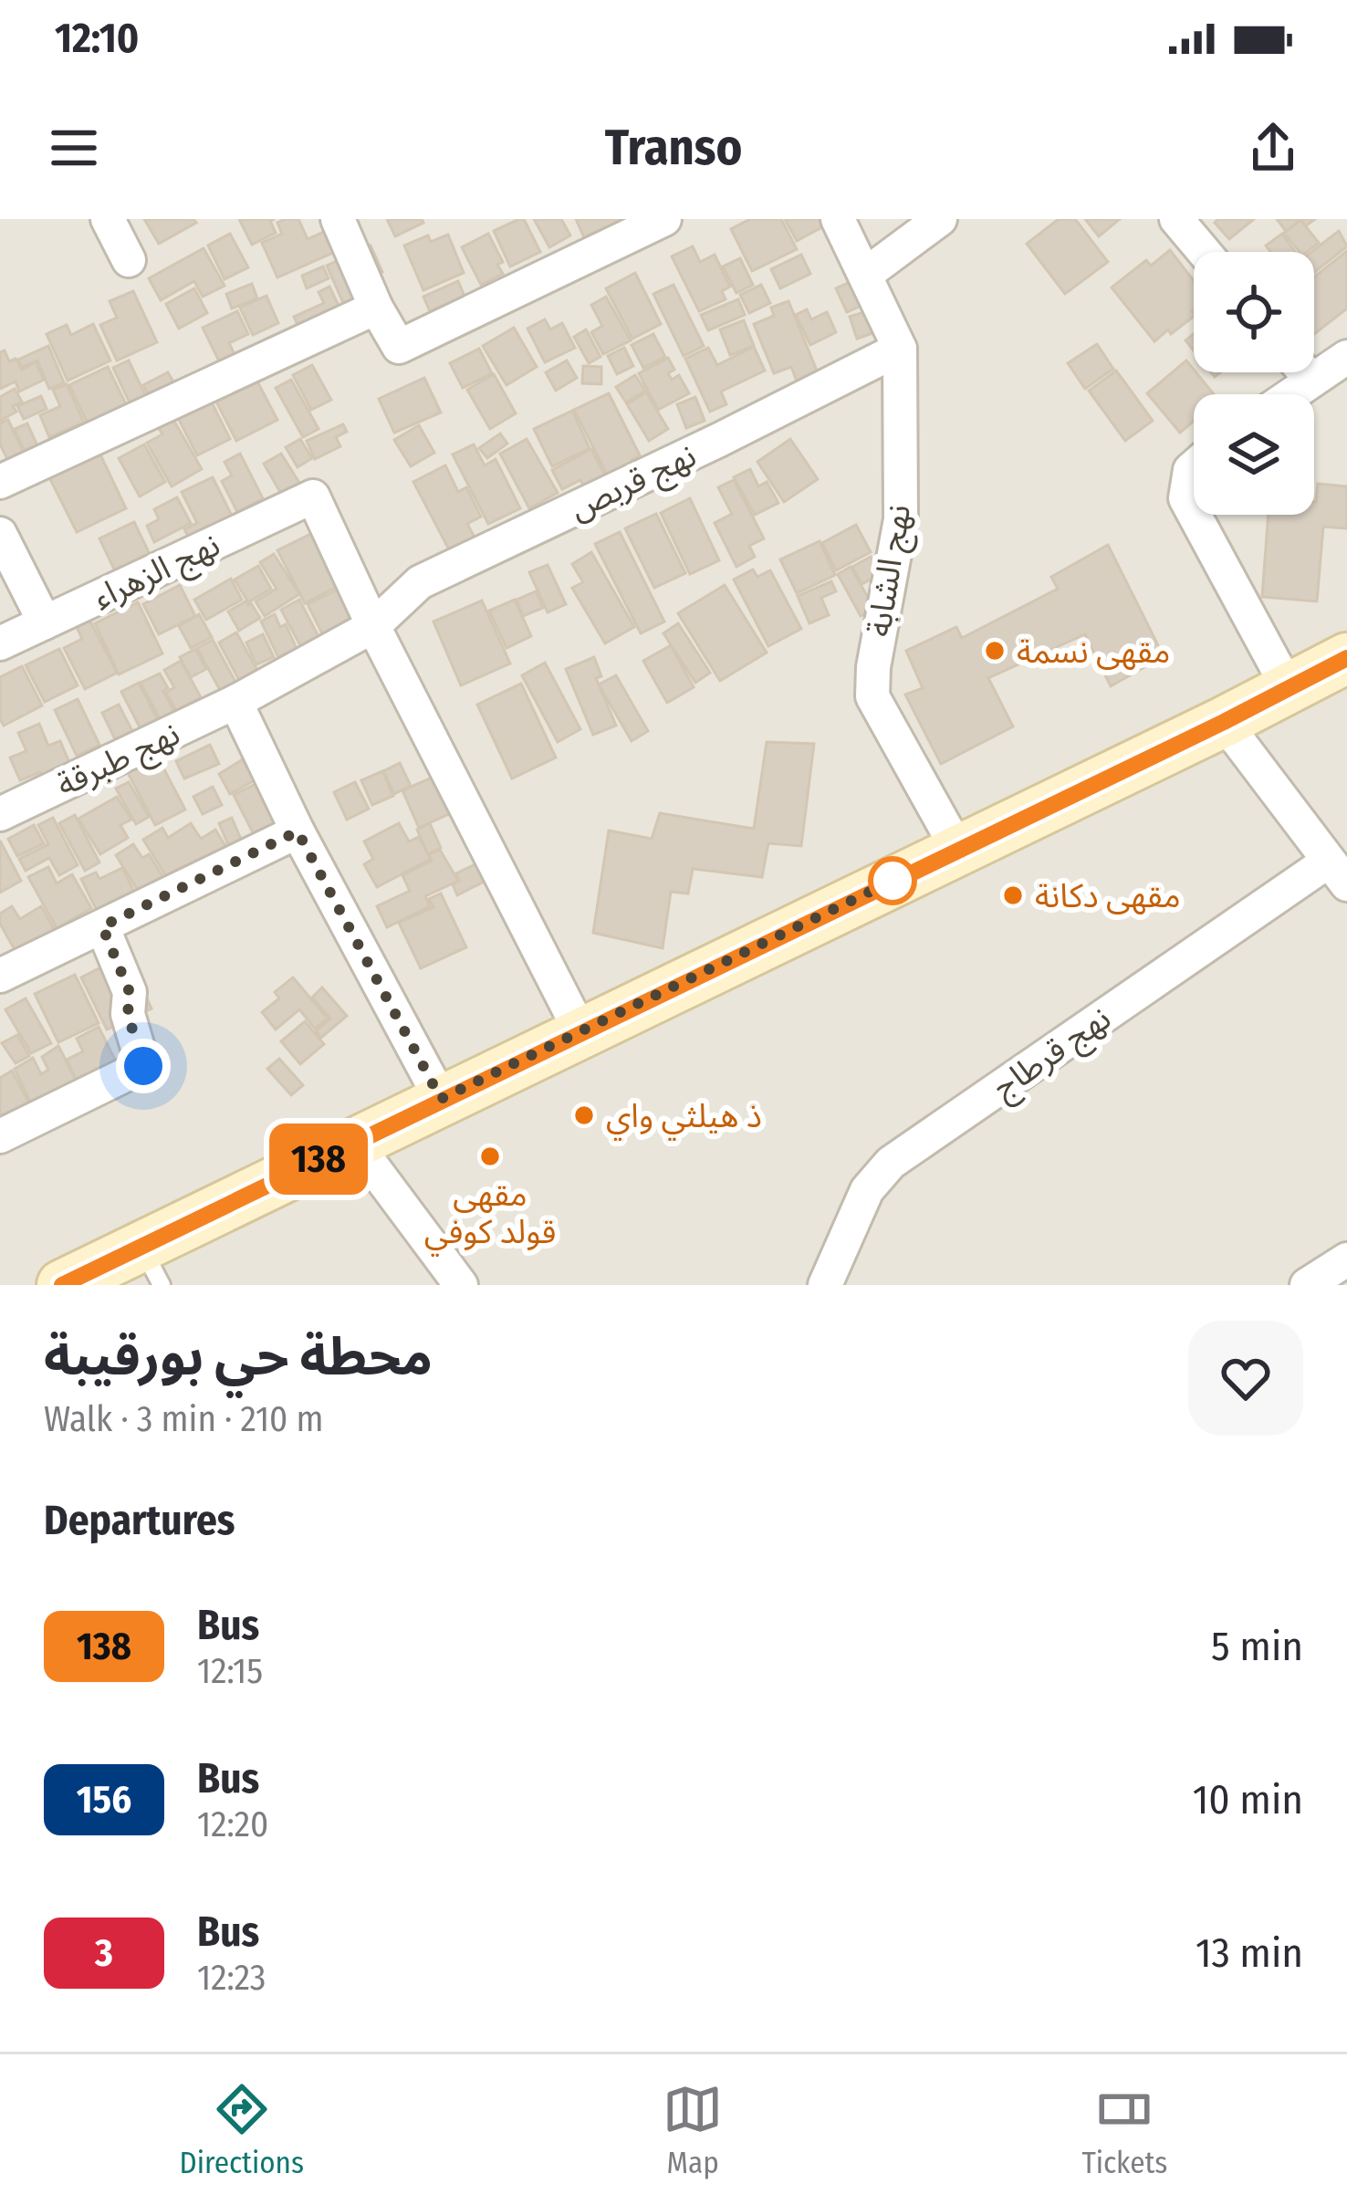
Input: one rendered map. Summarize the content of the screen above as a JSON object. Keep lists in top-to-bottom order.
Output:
{
  "streets": {
    "street": [
      "نهج قربص",
      "نهج الزهراء",
      "نهج الشابة",
      "نهج طبرقة",
      "نهج قرطاج"
    ]
  },
  "crossings": [
    ["نهج قربص", "نهج الزهراء"],
    ["نهج قربص", "نهج الشابة"],
    ["نهج قربص", "نهج طبرقة"]
  ],
  "places": [
    "مقهى نسمة",
    "مقهى دكانة",
    "ذ هيلثي واي",
    "مقهى قولد كوفي"
  ],
  "lines": ["bus line 138"],
  "page": {
    "status": "12:10",
    "header": "Transo",
    "on_map": "138",
    "heading": [
      ["محطة حي بورقيبة", "Walk · 3 min · 210 m"],
      "Departures"
    ],
    "list": [
      {
        "mark": "138",
        "name": "Bus",
        "note": "12:15",
        "value": "5 min"
      },
      {
        "mark": "156",
        "name": "Bus",
        "note": "12:20",
        "value": "10 min"
      },
      {
        "mark": "3",
        "name": "Bus",
        "note": "12:23",
        "value": "13 min"
      }
    ],
    "tabs": ["Directions", "Map", "Tickets"]
  }
}
